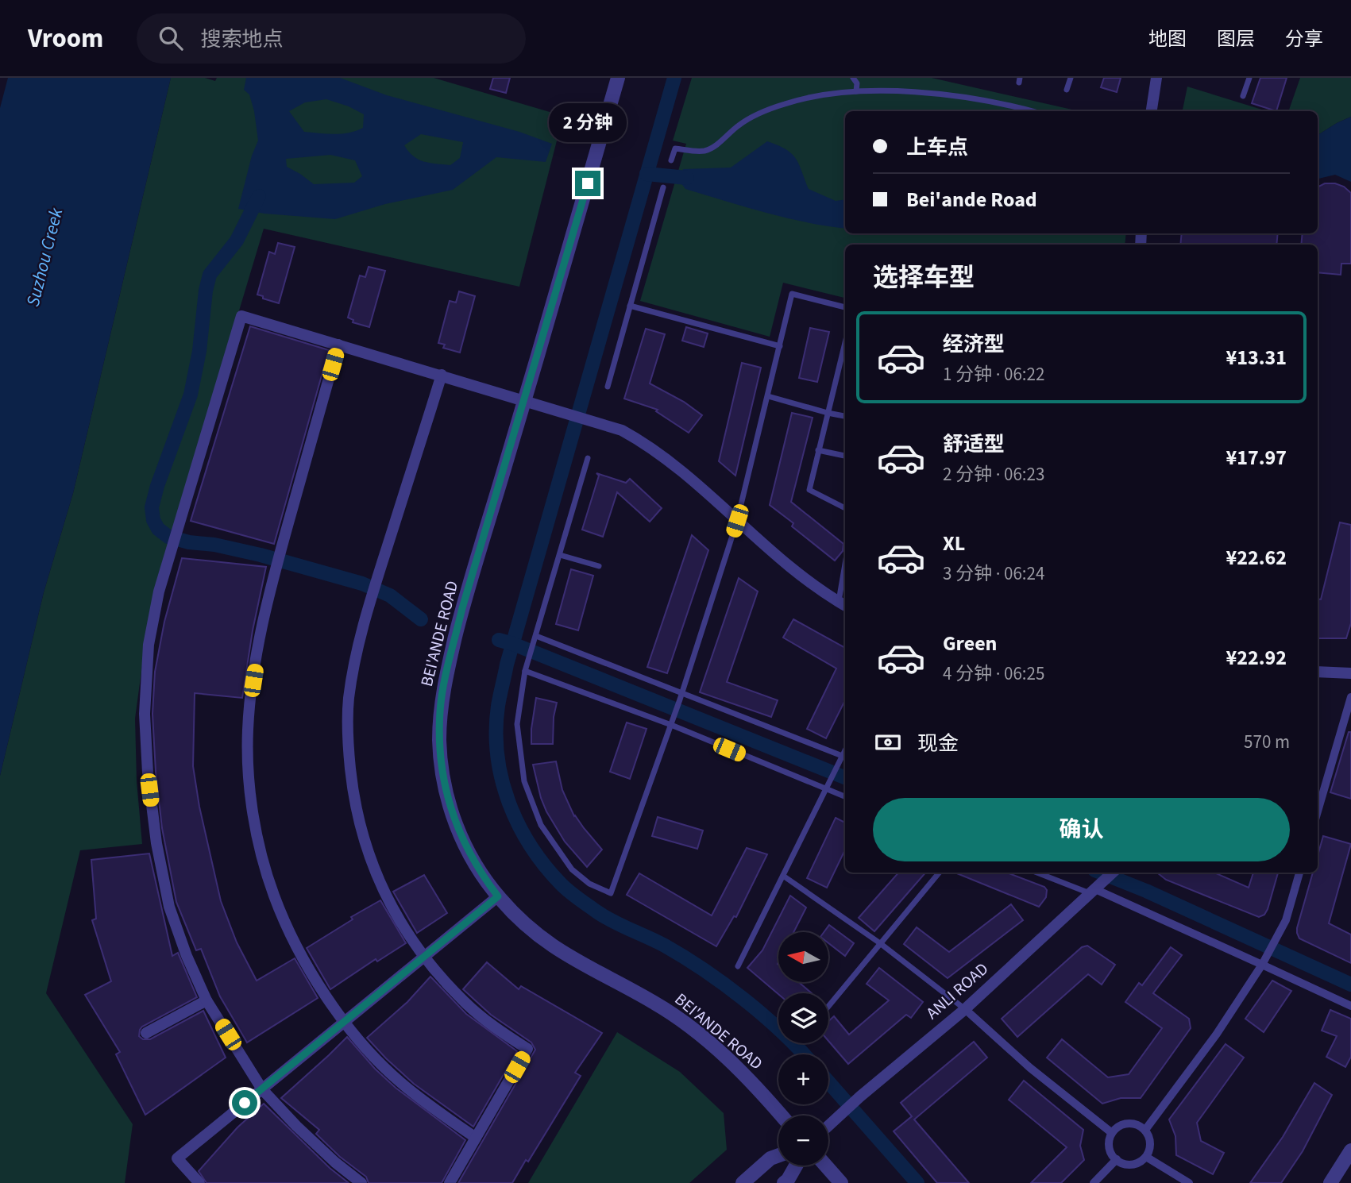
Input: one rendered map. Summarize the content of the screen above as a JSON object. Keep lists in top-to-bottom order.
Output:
{
  "streets": {
    "street": ["BEI'ANDE ROAD", "ANLI ROAD"]
  },
  "water": ["Suzhou Creek"],
  "north": "left",
  "page": {
    "header": "Vroom",
    "search": "搜索地点",
    "nav": ["地图", "图层", "分享"],
    "bubble": "2 分钟",
    "banner": ["上车点", "Bei'ande Road"],
    "heading": "选择车型",
    "list": [
      {
        "name": "经济型",
        "note": "1 分钟 · 06:22",
        "value": "¥13.31"
      },
      {
        "name": "舒适型",
        "note": "2 分钟 · 06:23",
        "value": "¥17.97"
      },
      {
        "name": "XL",
        "note": "3 分钟 · 06:24",
        "value": "¥22.62"
      },
      {
        "name": "Green",
        "note": "4 分钟 · 06:25",
        "value": "¥22.92"
      }
    ],
    "pay": ["现金", "570 m"],
    "buttons": "确认",
    "map_buttons": ["+", "−"]
  }
}
